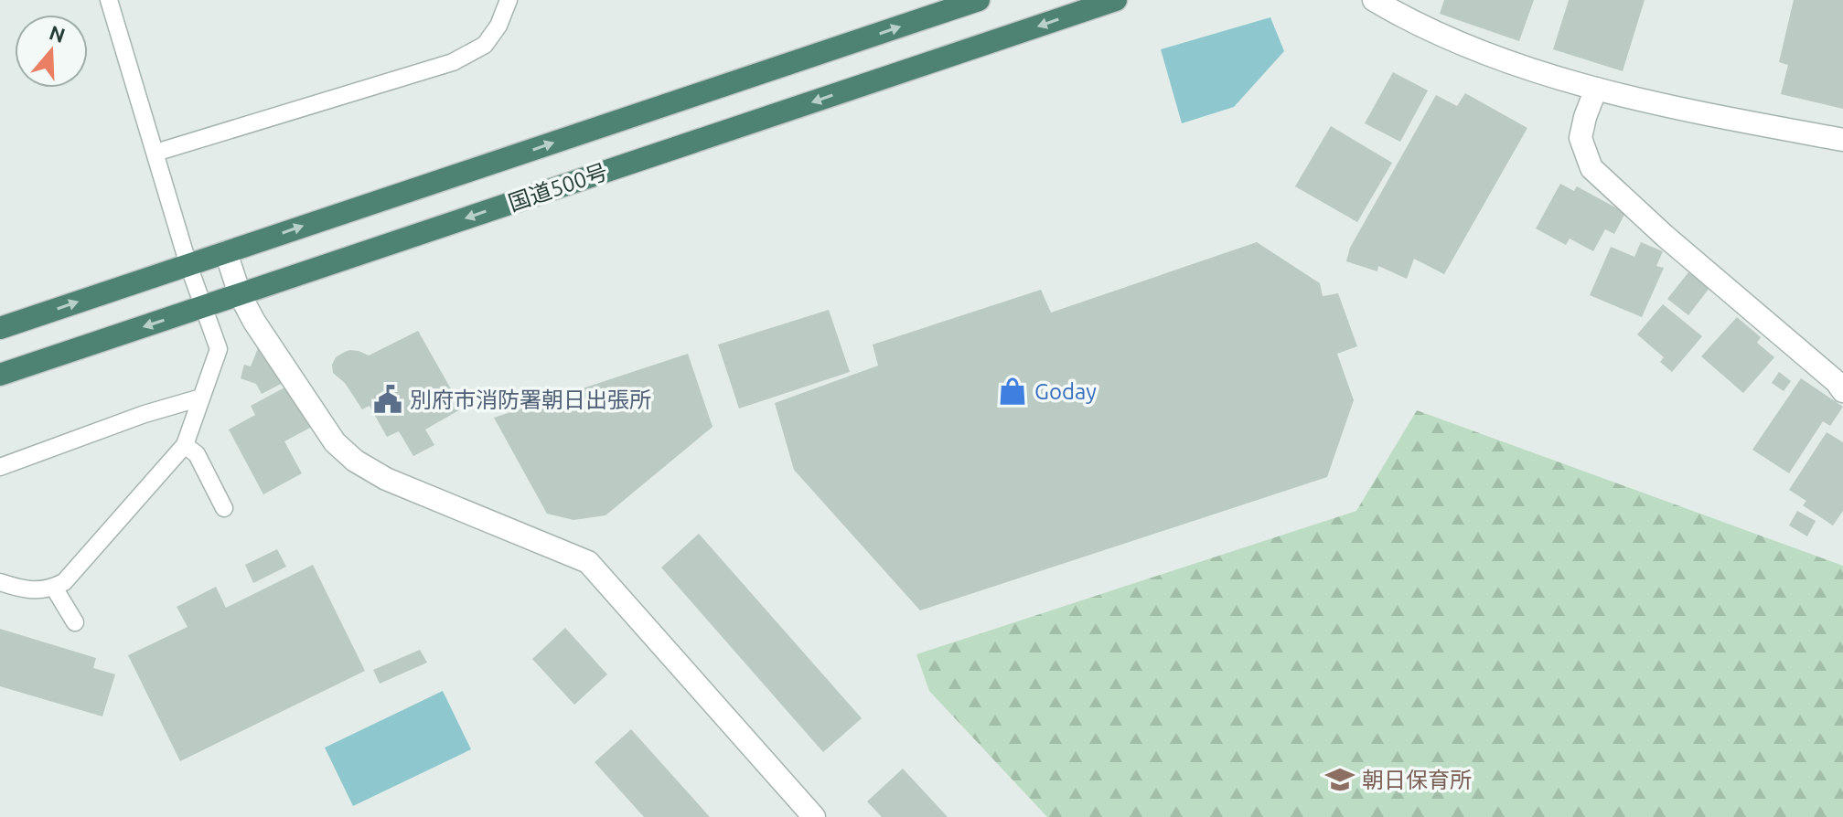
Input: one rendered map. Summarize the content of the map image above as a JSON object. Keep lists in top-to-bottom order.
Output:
{
  "streets": {
    "highway": ["国道500号"]
  },
  "places": {
    "shop": ["Goday"],
    "public building": ["別府市消防署朝日出張所"],
    "school or university": ["朝日保育所"]
  },
  "north": "top"
}
